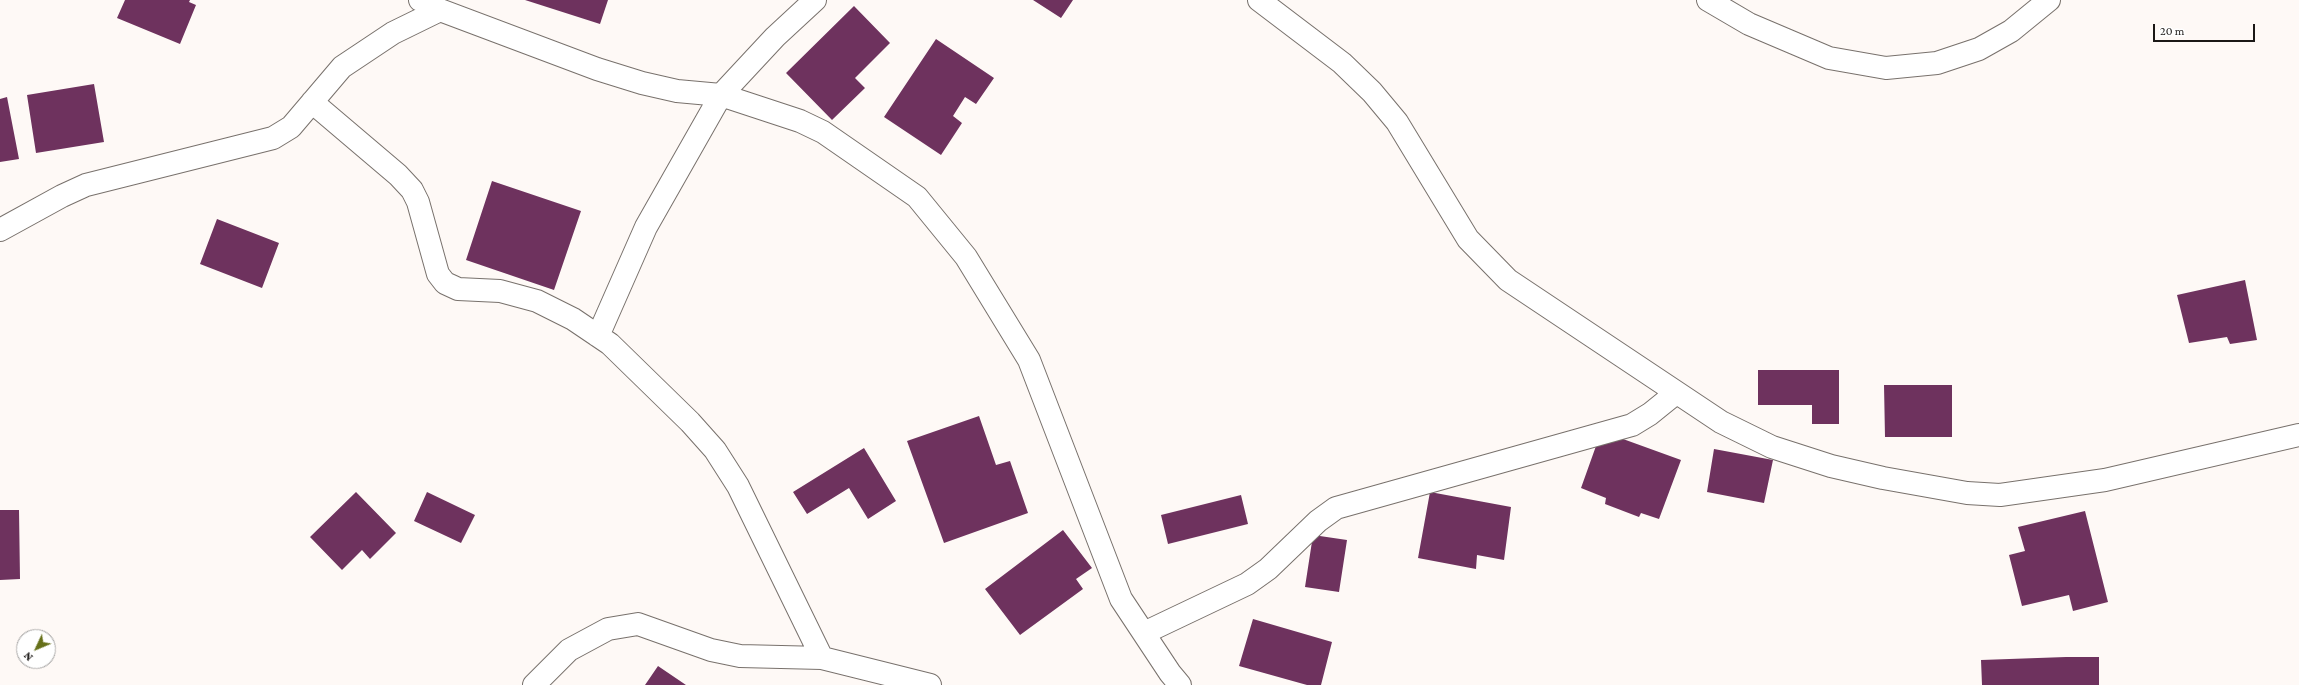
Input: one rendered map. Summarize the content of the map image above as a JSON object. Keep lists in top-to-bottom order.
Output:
{
  "scale_bar": "20 m",
  "north": "bottom left"
}
